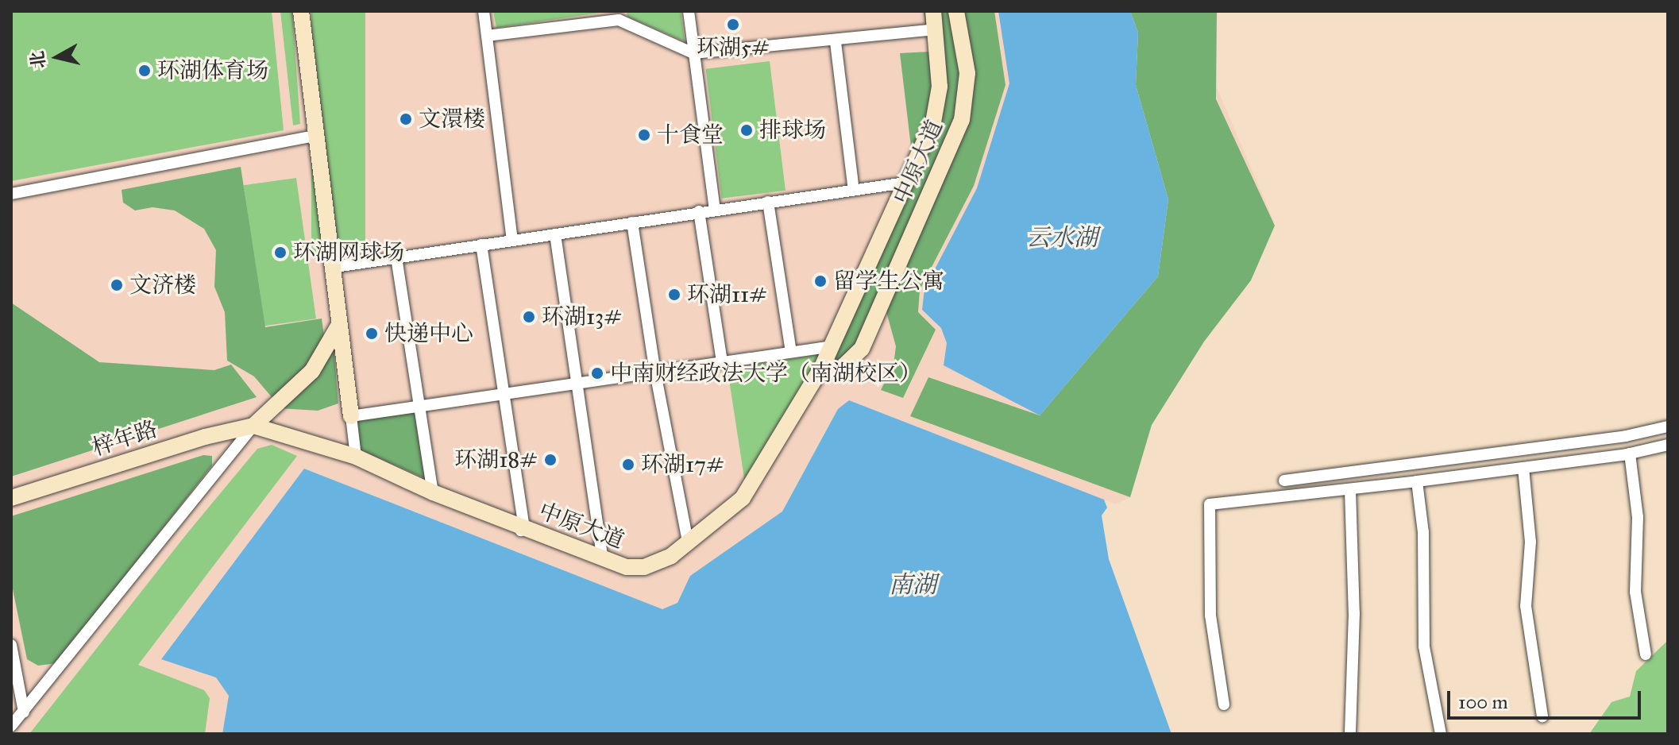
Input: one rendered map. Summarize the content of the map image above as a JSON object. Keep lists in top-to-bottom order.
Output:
{
  "streets": {
    "main road": ["中原大道", "梓年路"]
  },
  "crossings": [
    ["中原大道", "梓年路"]
  ],
  "water": ["云水湖", "南湖"],
  "places": [
    "环湖5#",
    "环湖体育场",
    "文澴楼",
    "排球场",
    "十食堂",
    "环湖网球场",
    "留学生公寓",
    "文济楼",
    "环湖11#",
    "环湖13#",
    "快递中心",
    "中南财经政法大学（南湖校区）",
    "环湖18#",
    "环湖17#"
  ],
  "scale_bar": "100 m",
  "north": "left"
}
